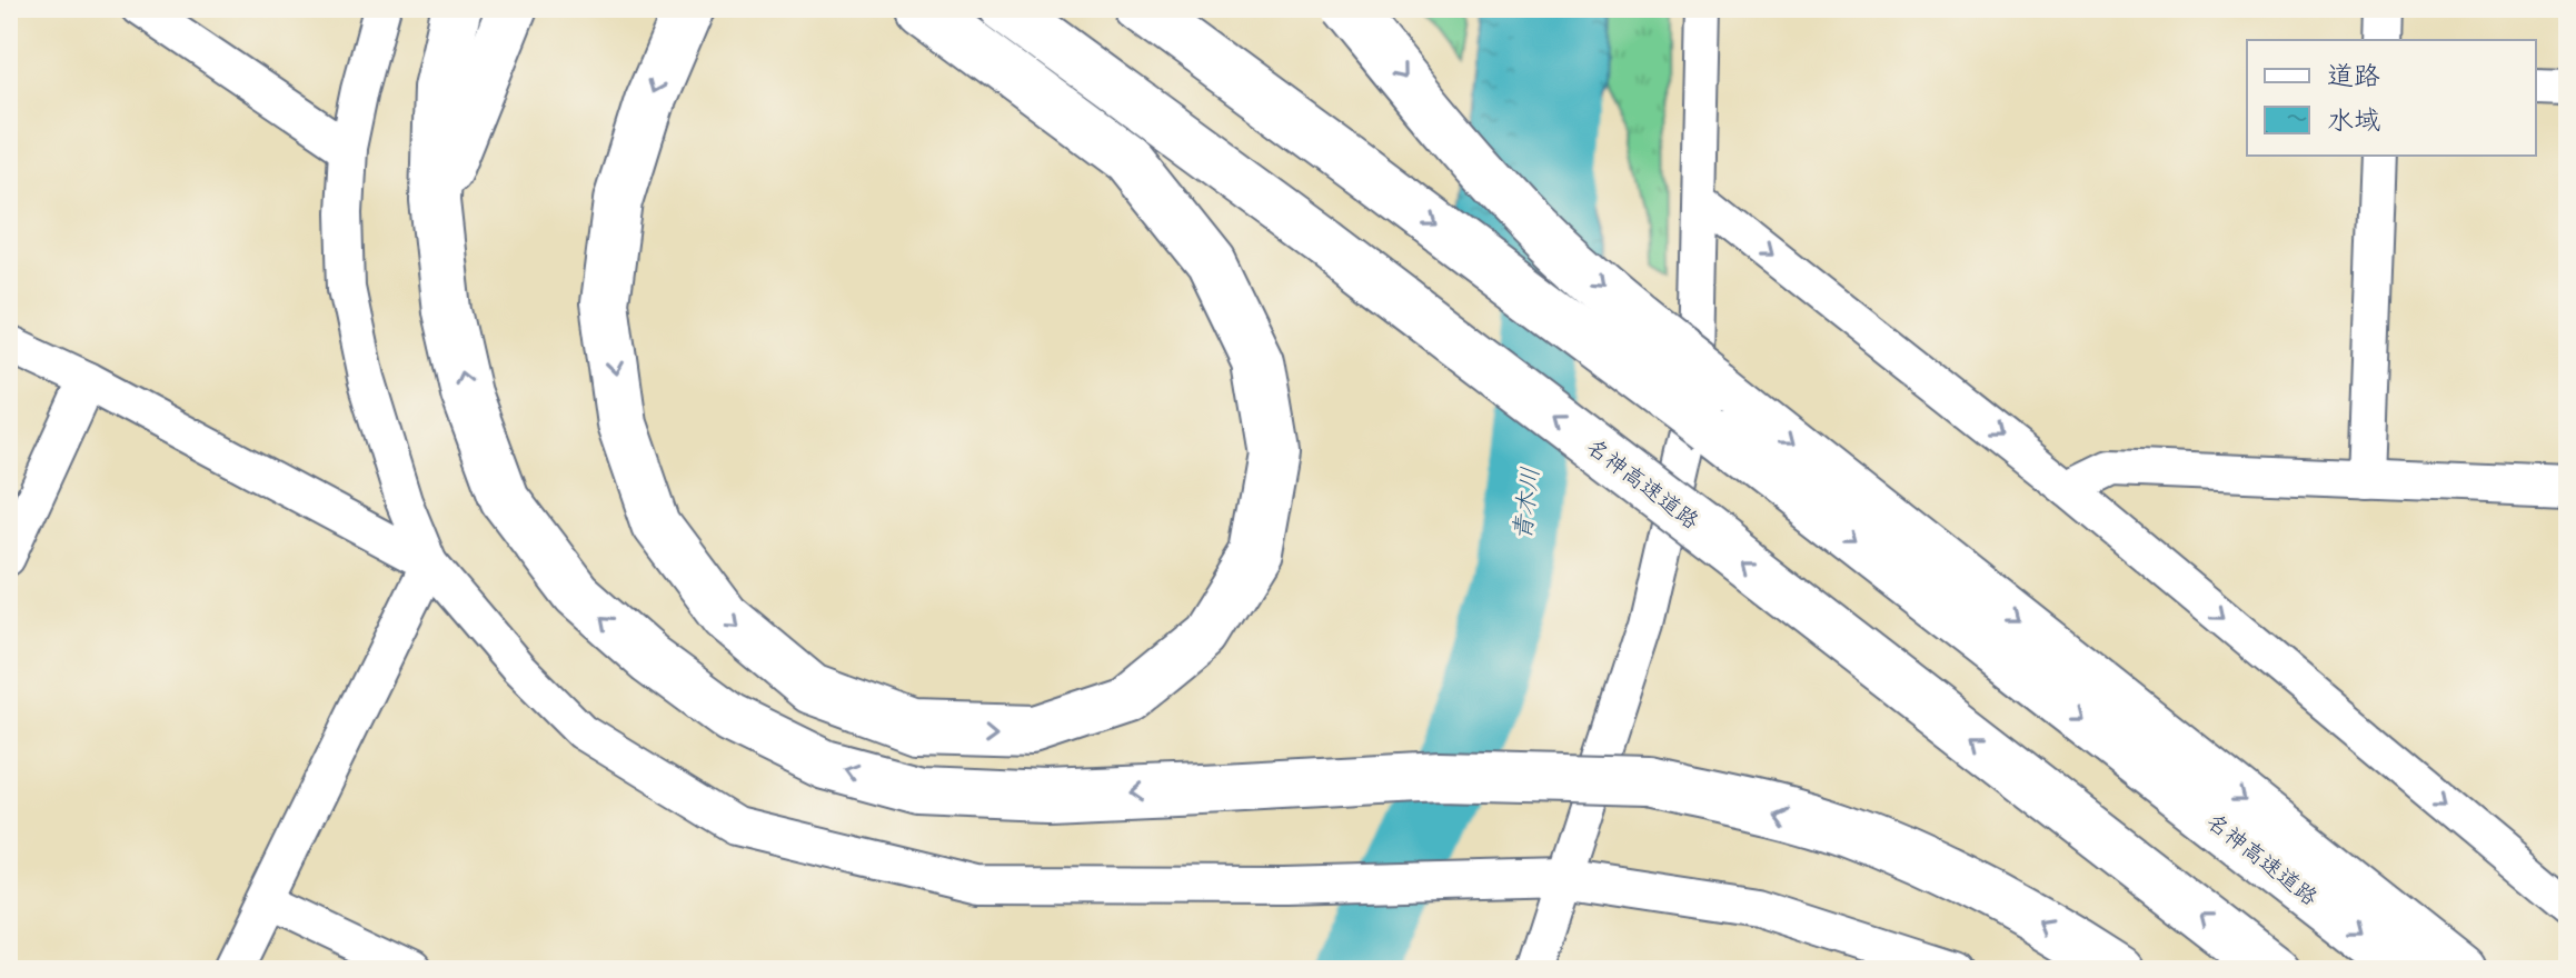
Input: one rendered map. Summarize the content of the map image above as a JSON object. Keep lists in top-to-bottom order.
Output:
{
  "streets": {
    "highway": ["名神高速道路"]
  },
  "water": ["青木川"],
  "legend": ["道路", "水域"]
}
